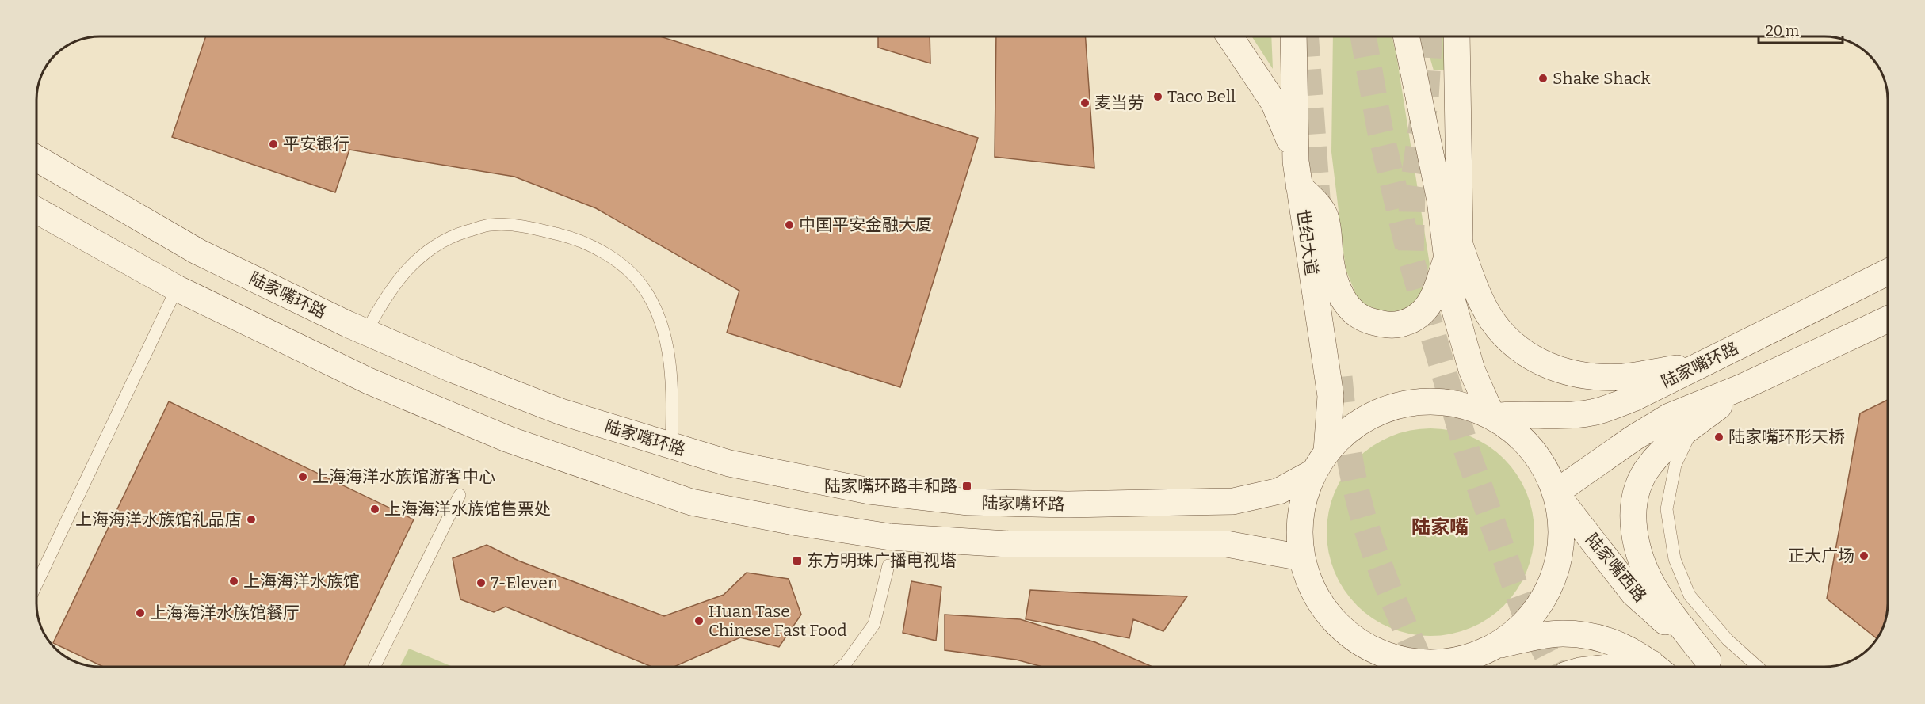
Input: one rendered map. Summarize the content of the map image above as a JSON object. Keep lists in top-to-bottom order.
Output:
{
  "streets": {
    "main road": ["世纪大道", "陆家嘴环路", "陆家嘴西路"]
  },
  "crossings": [
    ["陆家嘴环路", "陆家嘴西路"]
  ],
  "districts": ["陆家嘴"],
  "places": {
    "other": [
      "Shake Shack",
      "Taco Bell",
      "麦当劳",
      "平安银行",
      "中国平安金融大厦",
      "陆家嘴环形天桥",
      "上海海洋水族馆游客中心",
      "上海海洋水族馆售票处",
      "上海海洋水族馆礼品店",
      "正大广场",
      "上海海洋水族馆",
      "7-Eleven",
      "上海海洋水族馆餐厅",
      "Huan Tase Chinese Fast Food"
    ],
    "transit": ["陆家嘴环路丰和路", "东方明珠广播电视塔"]
  },
  "scale_bar": "20 m"
}
